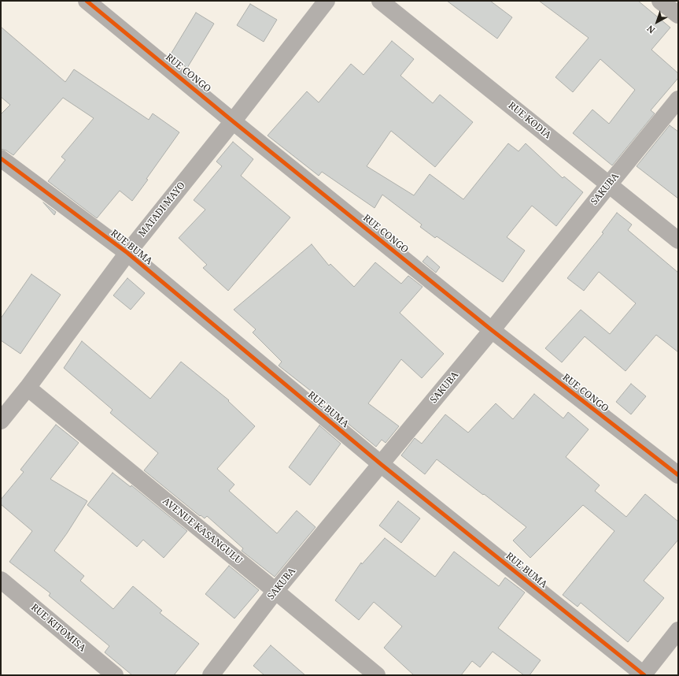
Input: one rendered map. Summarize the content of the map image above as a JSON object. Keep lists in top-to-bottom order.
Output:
{
  "streets": {
    "street": [
      "RUE CONGO",
      "RUE KODIA",
      "SAKUBA",
      "MATADI MAYO",
      "RUE BUMA",
      "AVENUE KASANGULU",
      "RUE KITOMISA"
    ]
  },
  "crossings": [
    ["RUE CONGO", "SAKUBA"],
    ["RUE CONGO", "MATADI MAYO"],
    ["RUE KODIA", "SAKUBA"],
    ["SAKUBA", "RUE BUMA"],
    ["SAKUBA", "AVENUE KASANGULU"],
    ["MATADI MAYO", "RUE BUMA"],
    ["MATADI MAYO", "AVENUE KASANGULU"]
  ],
  "north": "bottom left"
}
